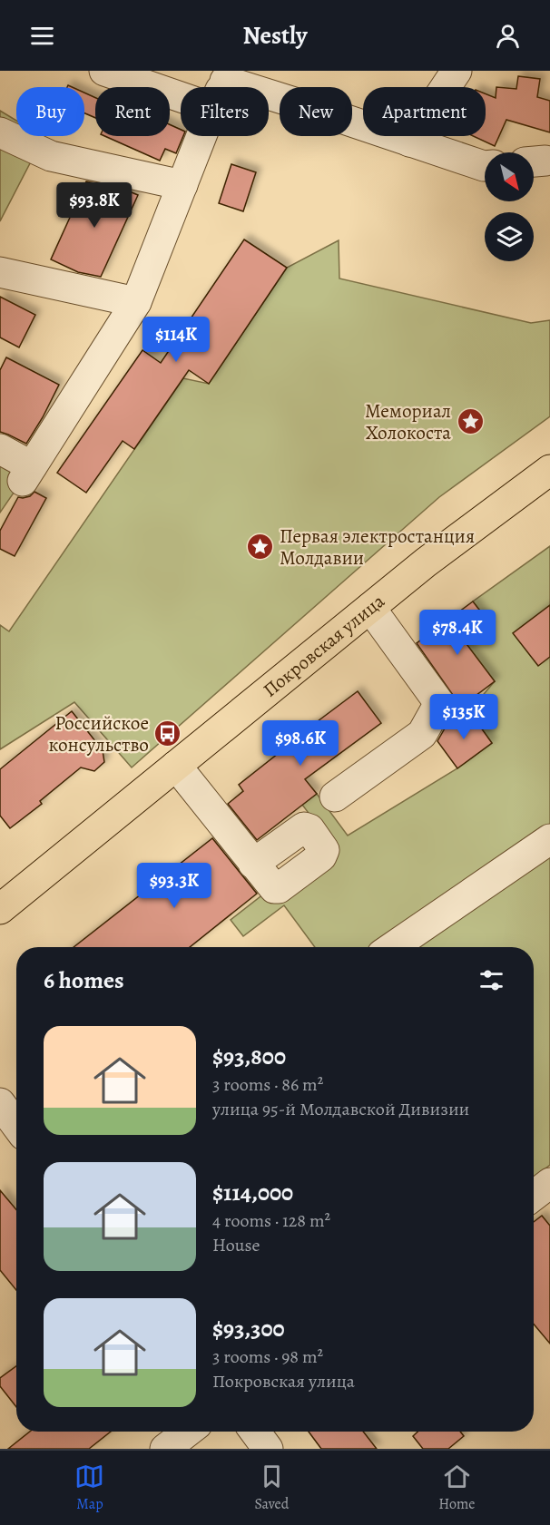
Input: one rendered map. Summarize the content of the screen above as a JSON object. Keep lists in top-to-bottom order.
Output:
{
  "streets": {
    "main road": ["Покровская улица"]
  },
  "places": {
    "place": ["Мемориал Холокоста", "Первая электростанция Молдавии"],
    "bus stop": ["Российское консульство"]
  },
  "north": "bottom right",
  "page": {
    "header": "Nestly",
    "chip": [
      "Buy",
      "Rent",
      "Filters",
      "New",
      "Apartment"
    ],
    "price": [
      "$93.8K",
      "$114K",
      "$78.4K",
      "$135K",
      "$98.6K",
      "$93.3K"
    ],
    "heading": "6 homes",
    "list": [
      {
        "name": "$93,800",
        "note": "3 rooms · 86 m² · улица 95-й Молдавской Дивизии"
      },
      {
        "name": "$114,000",
        "note": "4 rooms · 128 m² · House"
      },
      {
        "name": "$93,300",
        "note": "3 rooms · 98 m² · Покровская улица"
      }
    ],
    "tabs": ["Map", "Saved", "Home"]
  }
}
